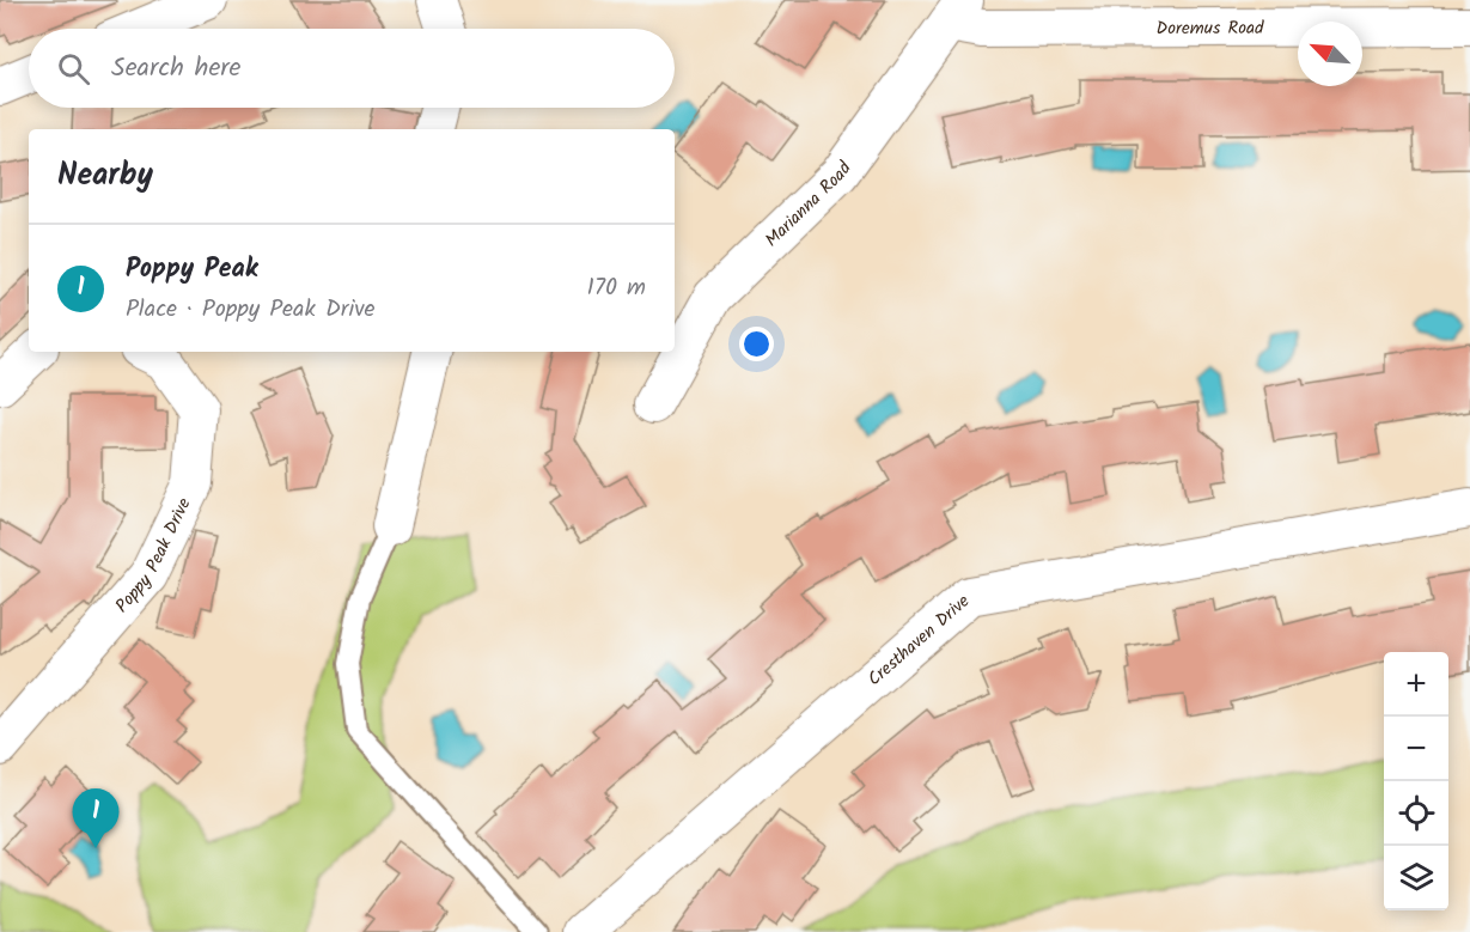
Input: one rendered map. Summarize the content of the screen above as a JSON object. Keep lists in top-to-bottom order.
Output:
{
  "streets": {
    "street": [
      "Doremus Road",
      "Marianna Road",
      "Poppy Peak Drive",
      "Cresthaven Drive"
    ]
  },
  "crossings": [
    ["Doremus Road", "Marianna Road"]
  ],
  "north": "top left",
  "page": {
    "search": "Search here",
    "heading": "Nearby",
    "list": [
      {
        "mark": "1",
        "name": "Poppy Peak",
        "note": "Place · Poppy Peak Drive",
        "value": "170 m"
      }
    ],
    "map_buttons": ["+", "−"],
    "pins": "1"
  }
}
